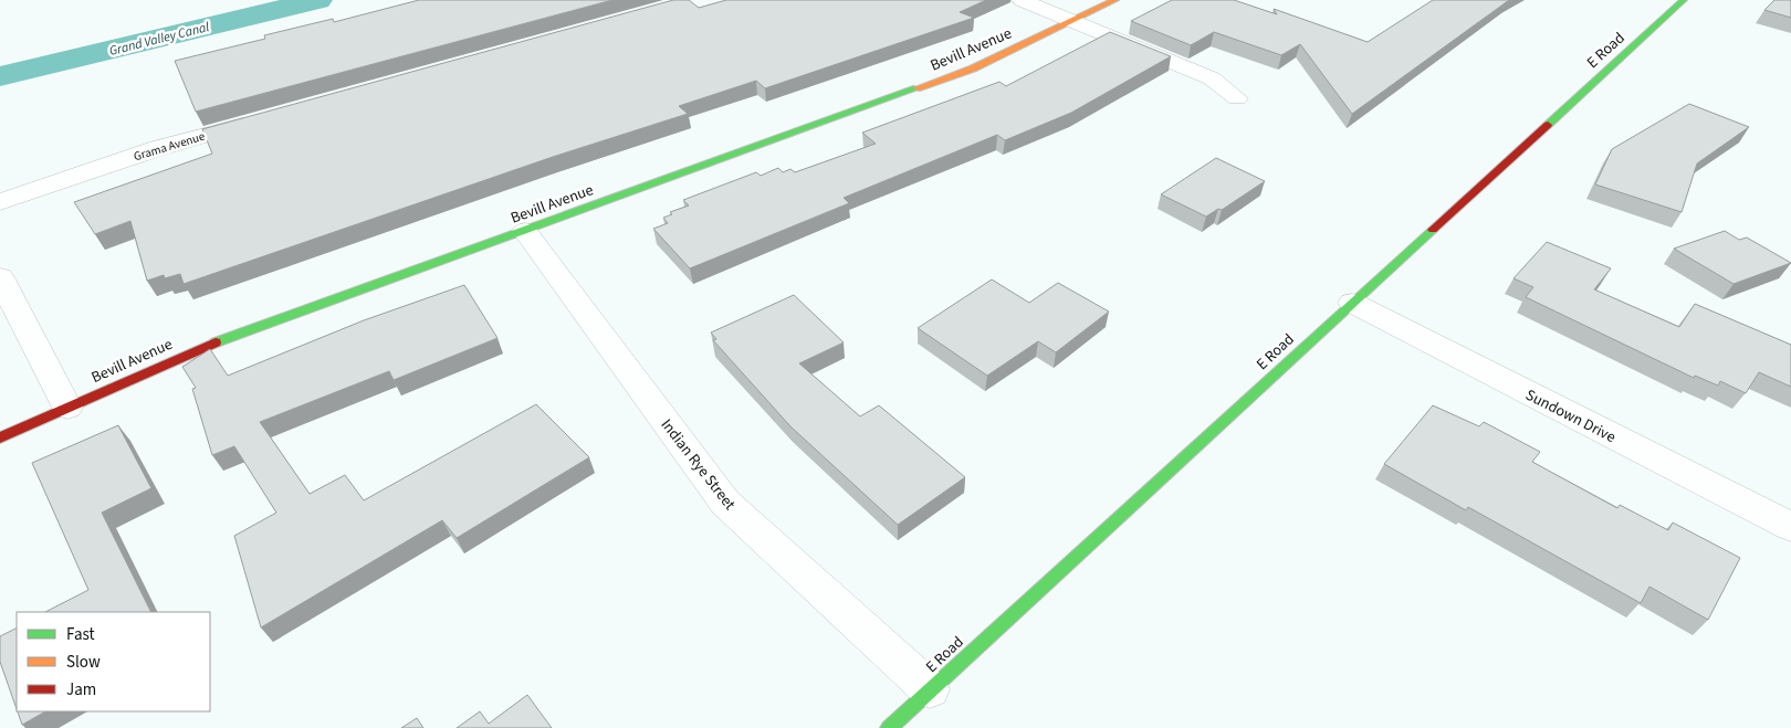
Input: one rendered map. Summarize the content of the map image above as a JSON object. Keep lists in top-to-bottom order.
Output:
{
  "streets": {
    "street": [
      "Bevill Avenue",
      "E Road",
      "Grama Avenue",
      "Sundown Drive",
      "Indian Rye Street"
    ]
  },
  "crossings": [
    ["Bevill Avenue", "Indian Rye Street"],
    ["E Road", "Sundown Drive"],
    ["E Road", "Indian Rye Street"]
  ],
  "water": ["Grand Valley Canal"],
  "legend": ["Fast", "Slow", "Jam"]
}
